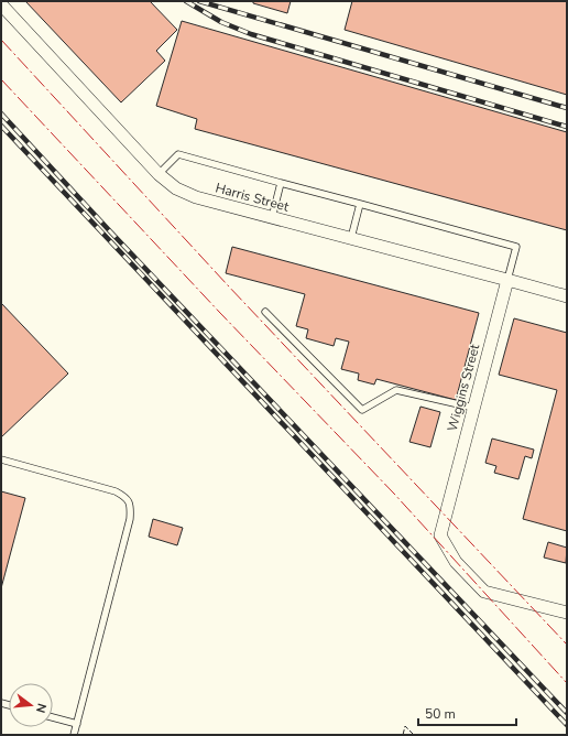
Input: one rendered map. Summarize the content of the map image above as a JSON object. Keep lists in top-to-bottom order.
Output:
{
  "streets": {
    "street": ["Harris Street", "Wiggins Street"]
  },
  "crossings": [
    ["Harris Street", "Wiggins Street"]
  ],
  "scale_bar": "50 m",
  "north": "right"
}
